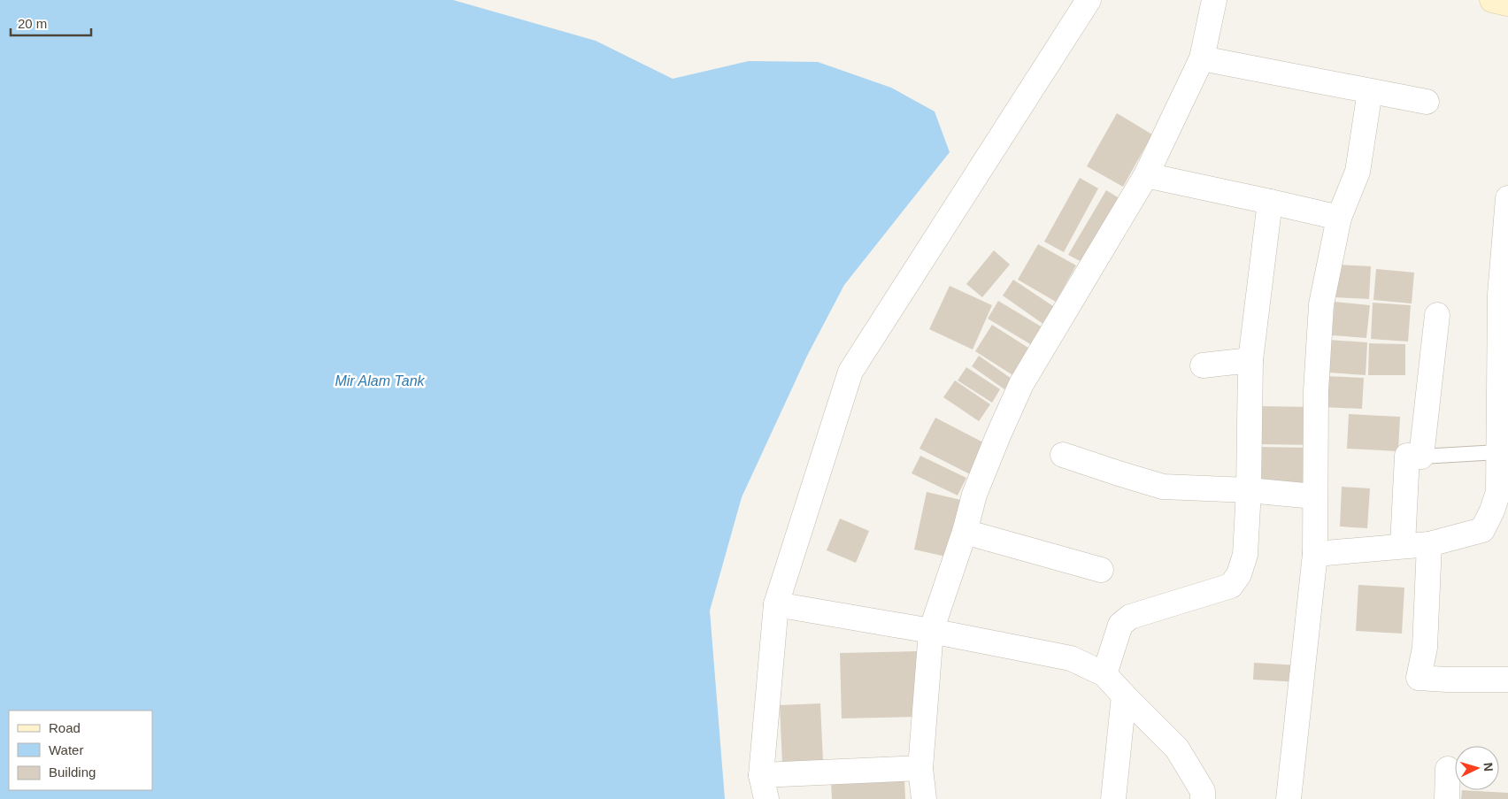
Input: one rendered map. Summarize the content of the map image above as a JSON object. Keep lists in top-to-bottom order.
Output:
{
  "water": ["Mir Alam Tank"],
  "legend": ["Road", "Water", "Building"],
  "scale_bar": "20 m",
  "north": "right"
}
